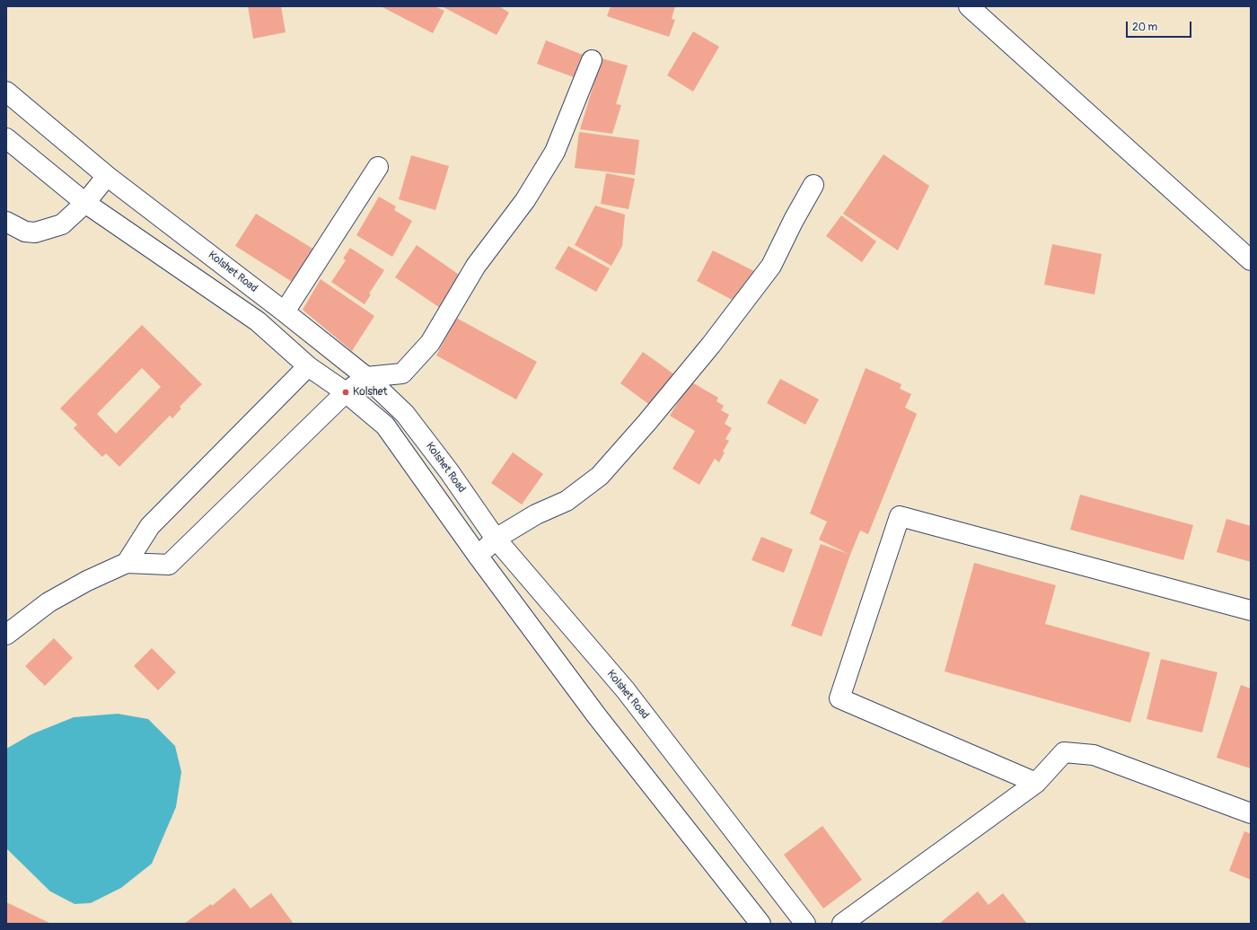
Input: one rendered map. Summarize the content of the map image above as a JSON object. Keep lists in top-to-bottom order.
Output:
{
  "streets": {
    "street": ["Kolshet Road"]
  },
  "places": ["Kolshet"],
  "scale_bar": "20 m"
}
